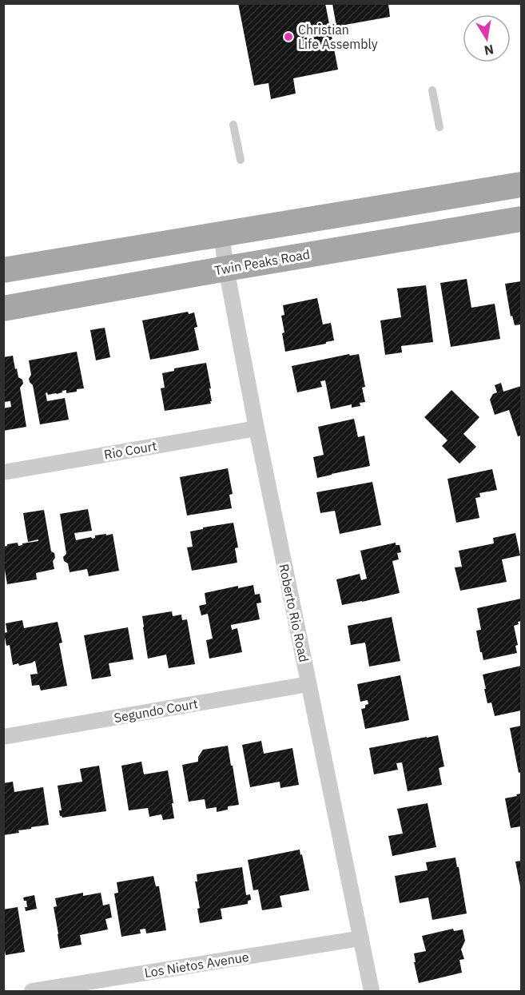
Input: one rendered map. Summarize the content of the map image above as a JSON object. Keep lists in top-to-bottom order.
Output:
{
  "streets": {
    "main road": ["Twin Peaks Road"],
    "street": [
      "Rio Court",
      "Roberto Rio Road",
      "Segundo Court",
      "Los Nietos Avenue"
    ]
  },
  "crossings": [
    ["Twin Peaks Road", "Roberto Rio Road"],
    ["Rio Court", "Roberto Rio Road"],
    ["Roberto Rio Road", "Segundo Court"],
    ["Roberto Rio Road", "Los Nietos Avenue"]
  ],
  "places": ["Christian Life Assembly"],
  "north": "bottom"
}
